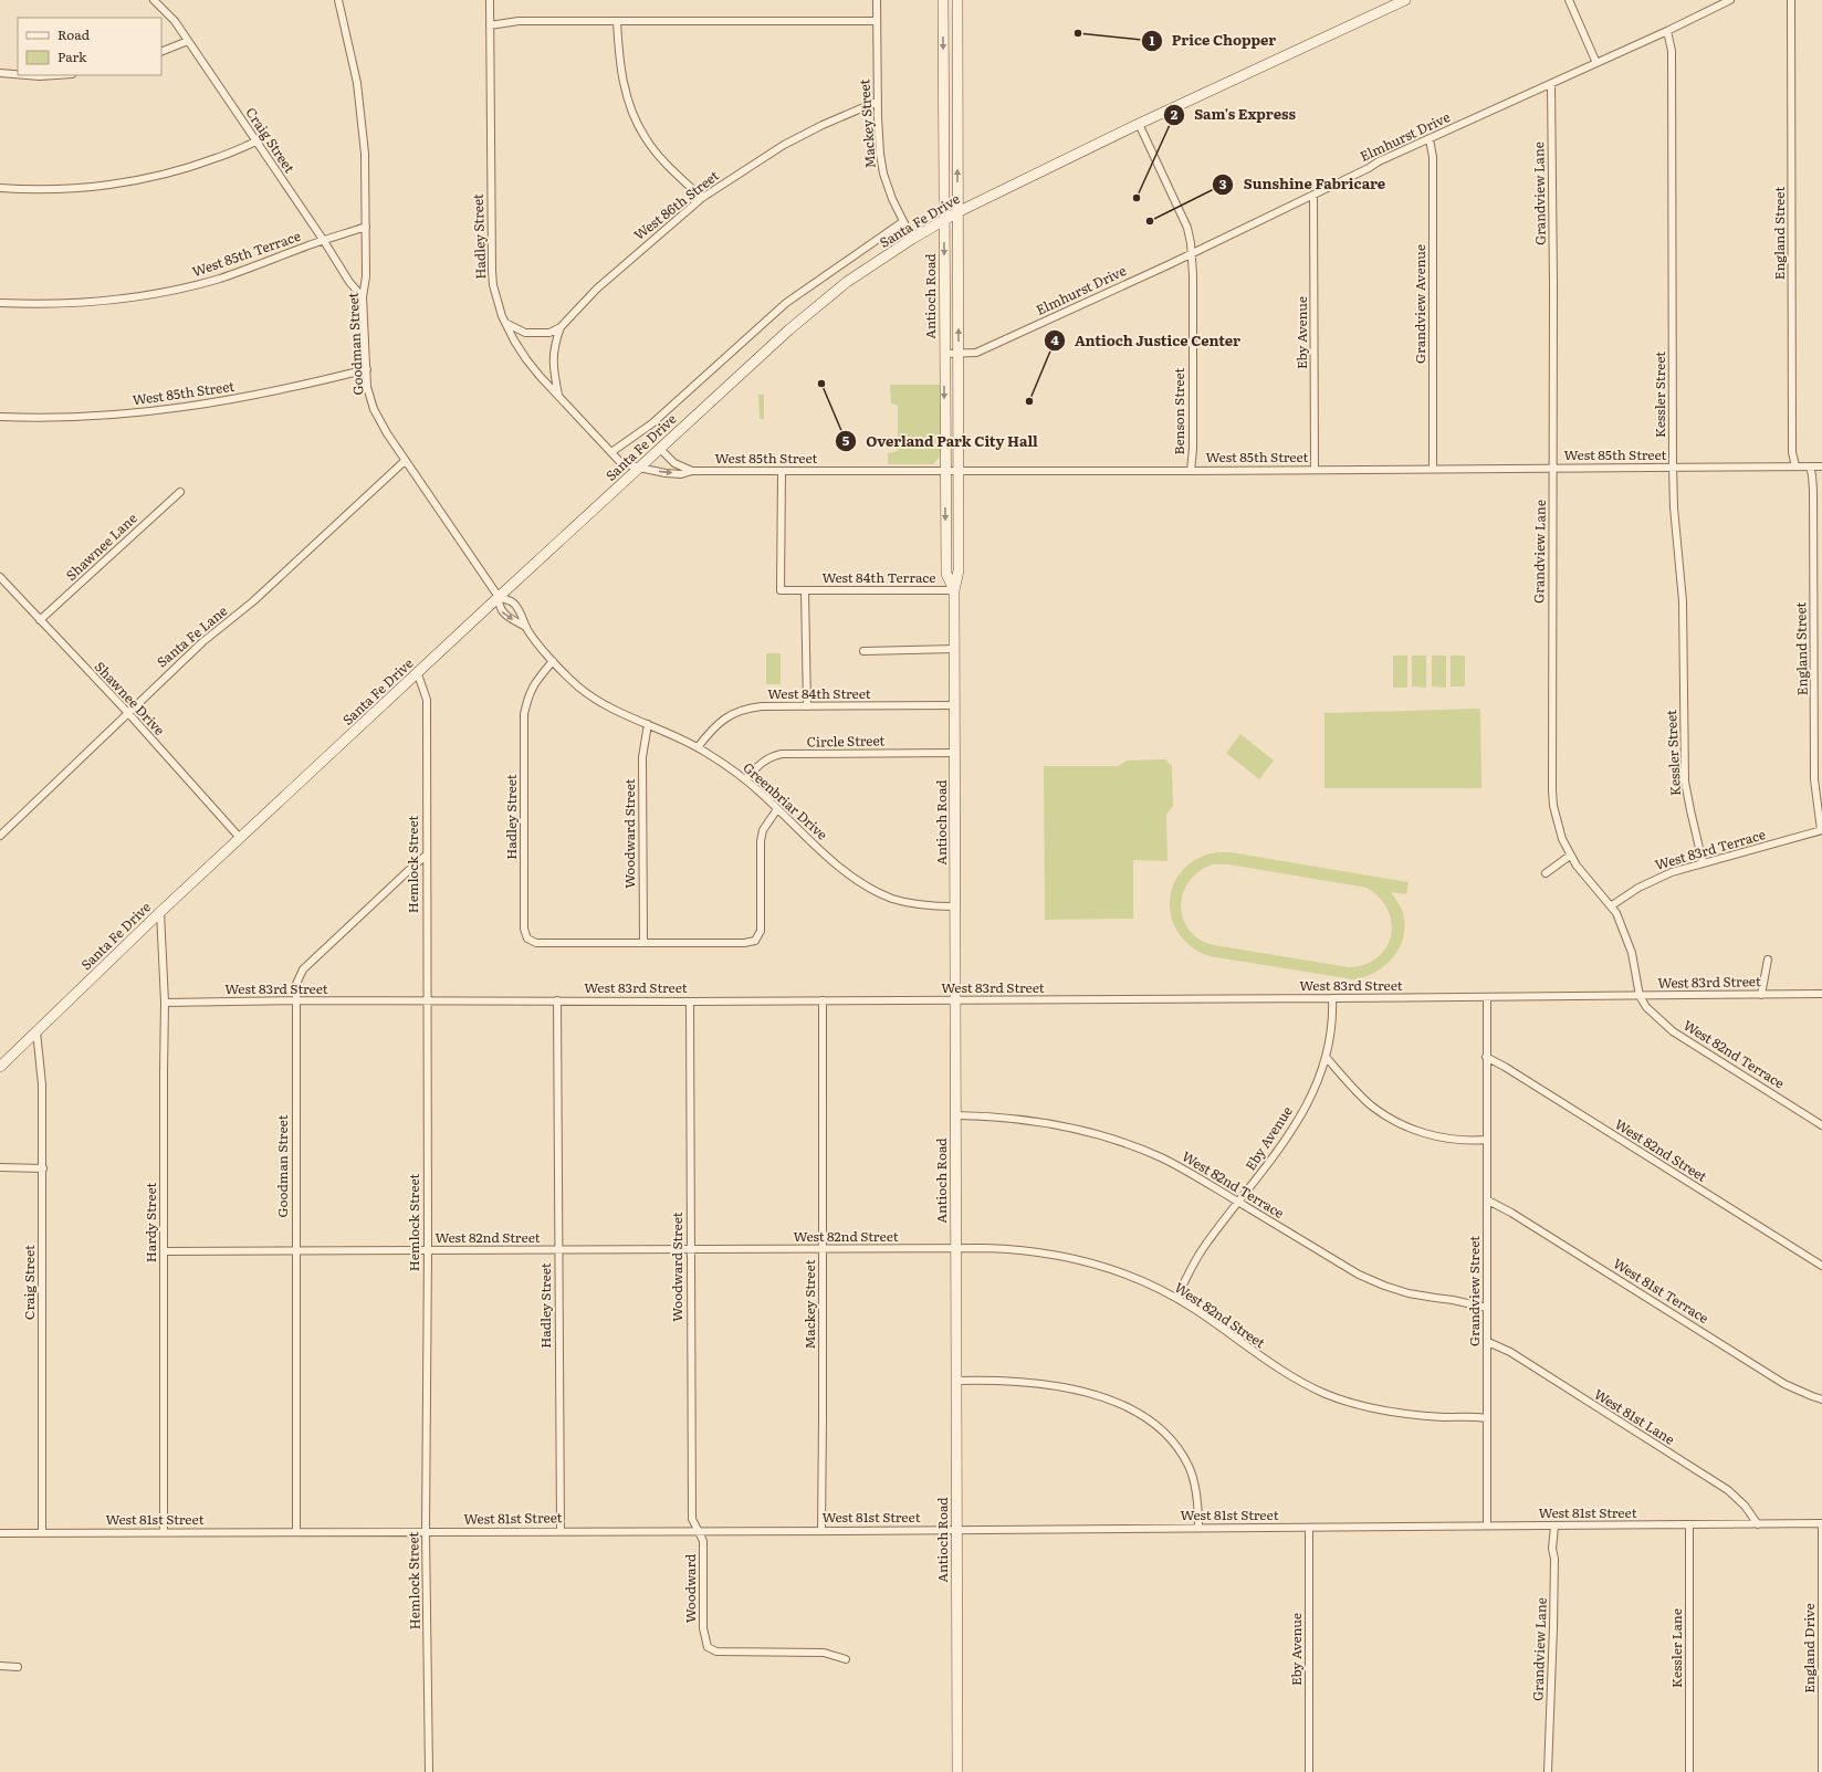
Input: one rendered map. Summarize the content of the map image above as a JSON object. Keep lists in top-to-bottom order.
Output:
{
  "streets": {
    "main road": ["Santa Fe Drive", "Antioch Road"],
    "street": [
      "Mackey Street",
      "Elmhurst Drive",
      "Craig Street",
      "Grandview Lane",
      "West 86th Street",
      "England Street",
      "Hadley Street",
      "West 85th Terrace",
      "Grandview Avenue",
      "Eby Avenue",
      "Goodman Street",
      "West 85th Street",
      "Kessler Street",
      "Benson Street",
      "Shawnee Lane",
      "West 84th Terrace",
      "Santa Fe Lane",
      "West 84th Street",
      "Shawnee Drive",
      "Circle Street",
      "Greenbriar Drive",
      "Woodward Street",
      "West 83rd Terrace",
      "Hemlock Street",
      "West 83rd Street",
      "West 82nd Terrace",
      "West 82nd Street",
      "Hardy Street",
      "Grandview Street",
      "West 81st Terrace",
      "West 81st Lane",
      "West 81st Street",
      "Woodward",
      "Kessler Lane",
      "England Drive"
    ]
  },
  "crossings": [
    ["Mackey Street", "West 86th Street"],
    ["Mackey Street", "Santa Fe Drive"],
    ["Mackey Street", "West 83rd Street"],
    ["Mackey Street", "West 82nd Street"],
    ["Mackey Street", "West 81st Street"],
    ["Elmhurst Drive", "Grandview Lane"],
    ["Elmhurst Drive", "Antioch Road"],
    ["Elmhurst Drive", "Grandview Avenue"],
    ["Elmhurst Drive", "Eby Avenue"],
    ["Elmhurst Drive", "Kessler Street"],
    ["Elmhurst Drive", "Benson Street"],
    ["Craig Street", "Santa Fe Drive"],
    ["Craig Street", "West 85th Terrace"],
    ["Craig Street", "Goodman Street"],
    ["Craig Street", "West 81st Street"],
    ["Grandview Lane", "West 85th Street"],
    ["Grandview Lane", "West 83rd Terrace"],
    ["Grandview Lane", "West 83rd Street"],
    ["Grandview Lane", "West 82nd Terrace"],
    ["Grandview Lane", "West 81st Street"],
    ["Santa Fe Drive", "Hadley Street"],
    ["Santa Fe Drive", "Antioch Road"],
    ["Santa Fe Drive", "Goodman Street"],
    ["Santa Fe Drive", "West 85th Street"],
    ["Santa Fe Drive", "Benson Street"],
    ["Santa Fe Drive", "Shawnee Drive"],
    ["Santa Fe Drive", "Greenbriar Drive"],
    ["Santa Fe Drive", "Hemlock Street"],
    ["Santa Fe Drive", "Hardy Street"],
    ["England Street", "West 85th Street"],
    ["England Street", "West 83rd Terrace"],
    ["Hadley Street", "West 85th Street"],
    ["Hadley Street", "Greenbriar Drive"],
    ["Hadley Street", "Woodward Street"],
    ["Hadley Street", "West 83rd Street"],
    ["Hadley Street", "West 82nd Street"],
    ["Hadley Street", "West 81st Street"],
    ["West 85th Terrace", "Goodman Street"],
    ["Antioch Road", "West 85th Street"],
    ["Antioch Road", "West 84th Terrace"],
    ["Antioch Road", "West 84th Street"],
    ["Antioch Road", "Circle Street"],
    ["Antioch Road", "Greenbriar Drive"],
    ["Antioch Road", "West 83rd Street"],
    ["Antioch Road", "West 82nd Terrace"],
    ["Antioch Road", "West 82nd Street"],
    ["Antioch Road", "West 81st Street"],
    ["Grandview Avenue", "West 85th Street"],
    ["Eby Avenue", "West 85th Street"],
    ["Eby Avenue", "West 83rd Street"],
    ["Eby Avenue", "West 82nd Terrace"],
    ["Eby Avenue", "West 82nd Street"],
    ["Eby Avenue", "West 81st Street"],
    ["Goodman Street", "West 85th Street"],
    ["Goodman Street", "Santa Fe Lane"],
    ["Goodman Street", "Greenbriar Drive"],
    ["Goodman Street", "Hemlock Street"],
    ["Goodman Street", "West 83rd Street"],
    ["Goodman Street", "West 82nd Street"],
    ["Goodman Street", "West 81st Street"],
    ["West 85th Street", "Kessler Street"],
    ["West 85th Street", "Benson Street"],
    ["Kessler Street", "West 83rd Terrace"],
    ["Shawnee Lane", "Shawnee Drive"],
    ["Santa Fe Lane", "Shawnee Drive"],
    ["West 84th Street", "Greenbriar Drive"],
    ["Circle Street", "Greenbriar Drive"],
    ["Greenbriar Drive", "Woodward Street"],
    ["Woodward Street", "West 83rd Street"],
    ["Woodward Street", "West 82nd Street"],
    ["Woodward Street", "West 81st Street"],
    ["Woodward Street", "Woodward"],
    ["Hemlock Street", "West 83rd Street"],
    ["Hemlock Street", "West 82nd Street"],
    ["Hemlock Street", "West 81st Street"],
    ["West 83rd Street", "West 82nd Terrace"],
    ["West 83rd Street", "Hardy Street"],
    ["West 82nd Terrace", "Grandview Street"],
    ["West 82nd Street", "Hardy Street"],
    ["West 82nd Street", "Grandview Street"],
    ["Hardy Street", "West 81st Street"],
    ["Grandview Street", "West 81st Terrace"],
    ["Grandview Street", "West 81st Lane"],
    ["Grandview Street", "West 81st Street"],
    ["West 81st Lane", "West 81st Street"],
    ["West 81st Street", "Woodward"],
    ["West 81st Street", "Kessler Lane"],
    ["West 81st Street", "England Drive"]
  ],
  "places": [
    "Price Chopper",
    "Sam's Express",
    "Sunshine Fabricare",
    "Overland Park City Hall",
    "Antioch Justice Center"
  ],
  "legend": ["Road", "Park"]
}
